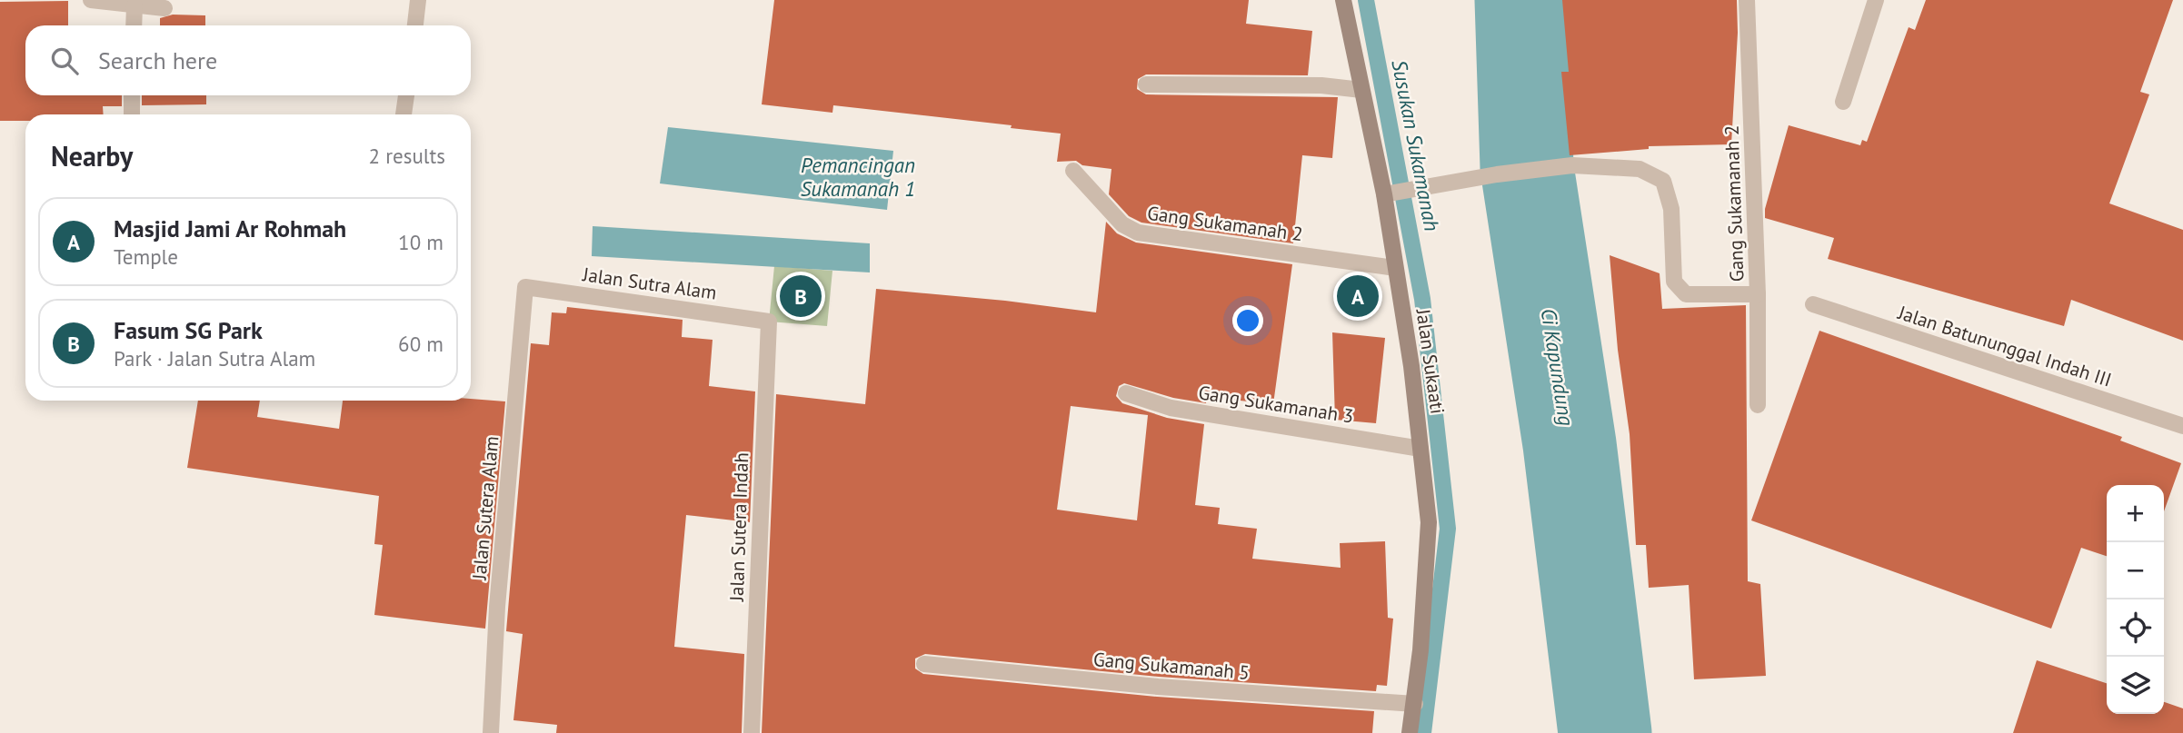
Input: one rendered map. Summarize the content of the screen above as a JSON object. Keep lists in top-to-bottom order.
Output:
{
  "streets": {
    "street": [
      "Gang Sukamanah 2",
      "Jalan Sutra Alam",
      "Jalan Batununggal Indah III",
      "Jalan Sukaati",
      "Gang Sukamanah 3",
      "Jalan Sutera Alam",
      "Jalan Sutera Indah",
      "Gang Sukamanah 5"
    ]
  },
  "crossings": [
    ["Gang Sukamanah 2", "Jalan Sukaati"],
    ["Jalan Sutra Alam", "Jalan Sutera Alam"],
    ["Jalan Sutra Alam", "Jalan Sutera Indah"],
    ["Jalan Sukaati", "Gang Sukamanah 3"],
    ["Jalan Sukaati", "Gang Sukamanah 5"]
  ],
  "water": ["Susukan Sukamanah", "Pemancingan Sukamanah 1", "Ci Kapundung"],
  "page": {
    "search": "Search here",
    "heading": ["Nearby", "2 results"],
    "list": [
      {
        "mark": "A",
        "name": "Masjid Jami Ar Rohmah",
        "note": "Temple",
        "value": "10 m"
      },
      {
        "mark": "B",
        "name": "Fasum SG Park",
        "note": "Park · Jalan Sutra Alam",
        "value": "60 m"
      }
    ],
    "pins": ["A", "B"],
    "map_buttons": ["+", "−"]
  }
}
